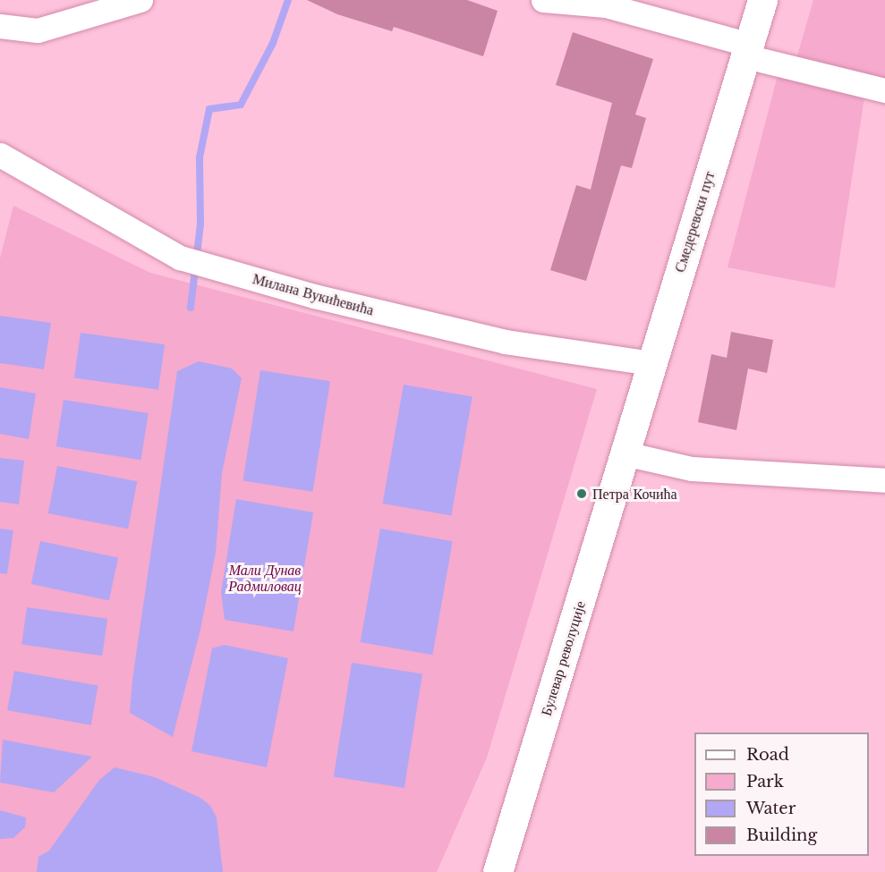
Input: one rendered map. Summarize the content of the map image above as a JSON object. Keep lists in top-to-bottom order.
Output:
{
  "streets": {
    "main road": ["Смедеревски пут", "Булевар револуције"],
    "street": ["Милана Вукићевића"]
  },
  "crossings": [
    ["Смедеревски пут", "Милана Вукићевића"],
    ["Смедеревски пут", "Булевар револуције"]
  ],
  "parks": ["Мали Дунав Радмиловац"],
  "places": ["Петра Кочића"],
  "legend": [
    "Road",
    "Park",
    "Water",
    "Building"
  ]
}
